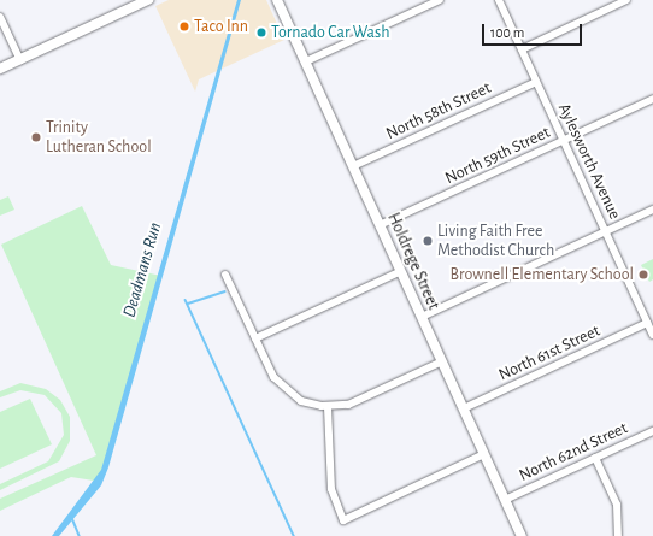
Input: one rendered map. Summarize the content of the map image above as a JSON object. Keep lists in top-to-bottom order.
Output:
{
  "streets": {
    "main road": ["Holdrege Street"],
    "street": [
      "North 58th Street",
      "North 59th Street",
      "Aylesworth Avenue",
      "North 61st Street",
      "North 62nd Street"
    ]
  },
  "crossings": [
    ["North 58th Street", "Aylesworth Avenue"],
    ["North 58th Street", "Holdrege Street"],
    ["North 59th Street", "Aylesworth Avenue"],
    ["North 59th Street", "Holdrege Street"],
    ["Aylesworth Avenue", "North 61st Street"],
    ["Holdrege Street", "North 61st Street"],
    ["Holdrege Street", "North 62nd Street"]
  ],
  "water": ["Deadmans Run"],
  "places": [
    "Taco Inn",
    "Tornado Car Wash",
    "Trinity Lutheran School",
    "Living Faith Free Methodist Church",
    "Brownell Elementary School"
  ],
  "scale_bar": "100 m"
}
